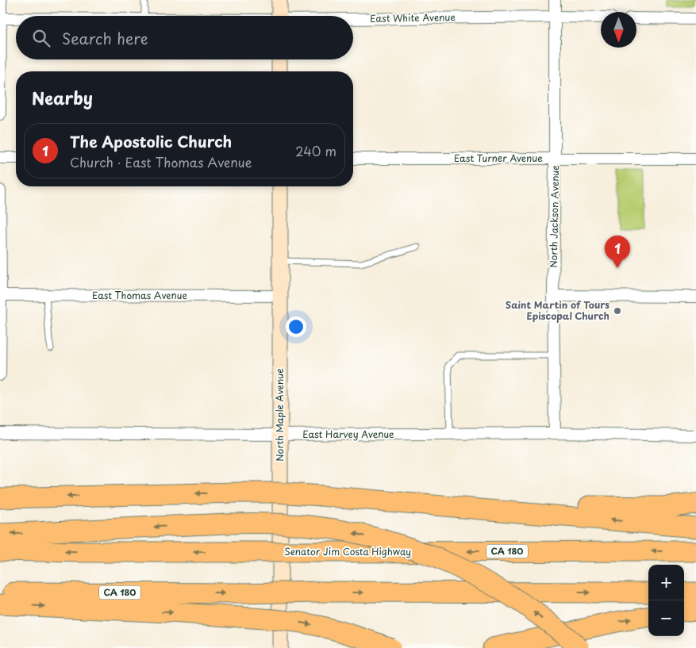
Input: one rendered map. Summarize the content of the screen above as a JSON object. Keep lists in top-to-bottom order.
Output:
{
  "streets": {
    "highway": ["CA 180", "Senator Jim Costa Highway"],
    "street": [
      "East White Avenue",
      "East Turner Avenue",
      "North Jackson Avenue",
      "East Thomas Avenue",
      "North Maple Avenue",
      "East Harvey Avenue"
    ]
  },
  "crossings": [
    ["East White Avenue", "North Jackson Avenue"],
    ["East Turner Avenue", "North Jackson Avenue"],
    ["North Jackson Avenue", "East Harvey Avenue"],
    ["East Thomas Avenue", "North Maple Avenue"],
    ["North Maple Avenue", "East Harvey Avenue"]
  ],
  "places": ["Saint Martin of Tours Episcopal Church"],
  "north": "bottom",
  "page": {
    "search": "Search here",
    "heading": "Nearby",
    "list": [
      {
        "mark": "1",
        "name": "The Apostolic Church",
        "note": "Church · East Thomas Avenue",
        "value": "240 m"
      }
    ],
    "pins": "1",
    "map_buttons": ["+", "−"]
  }
}
